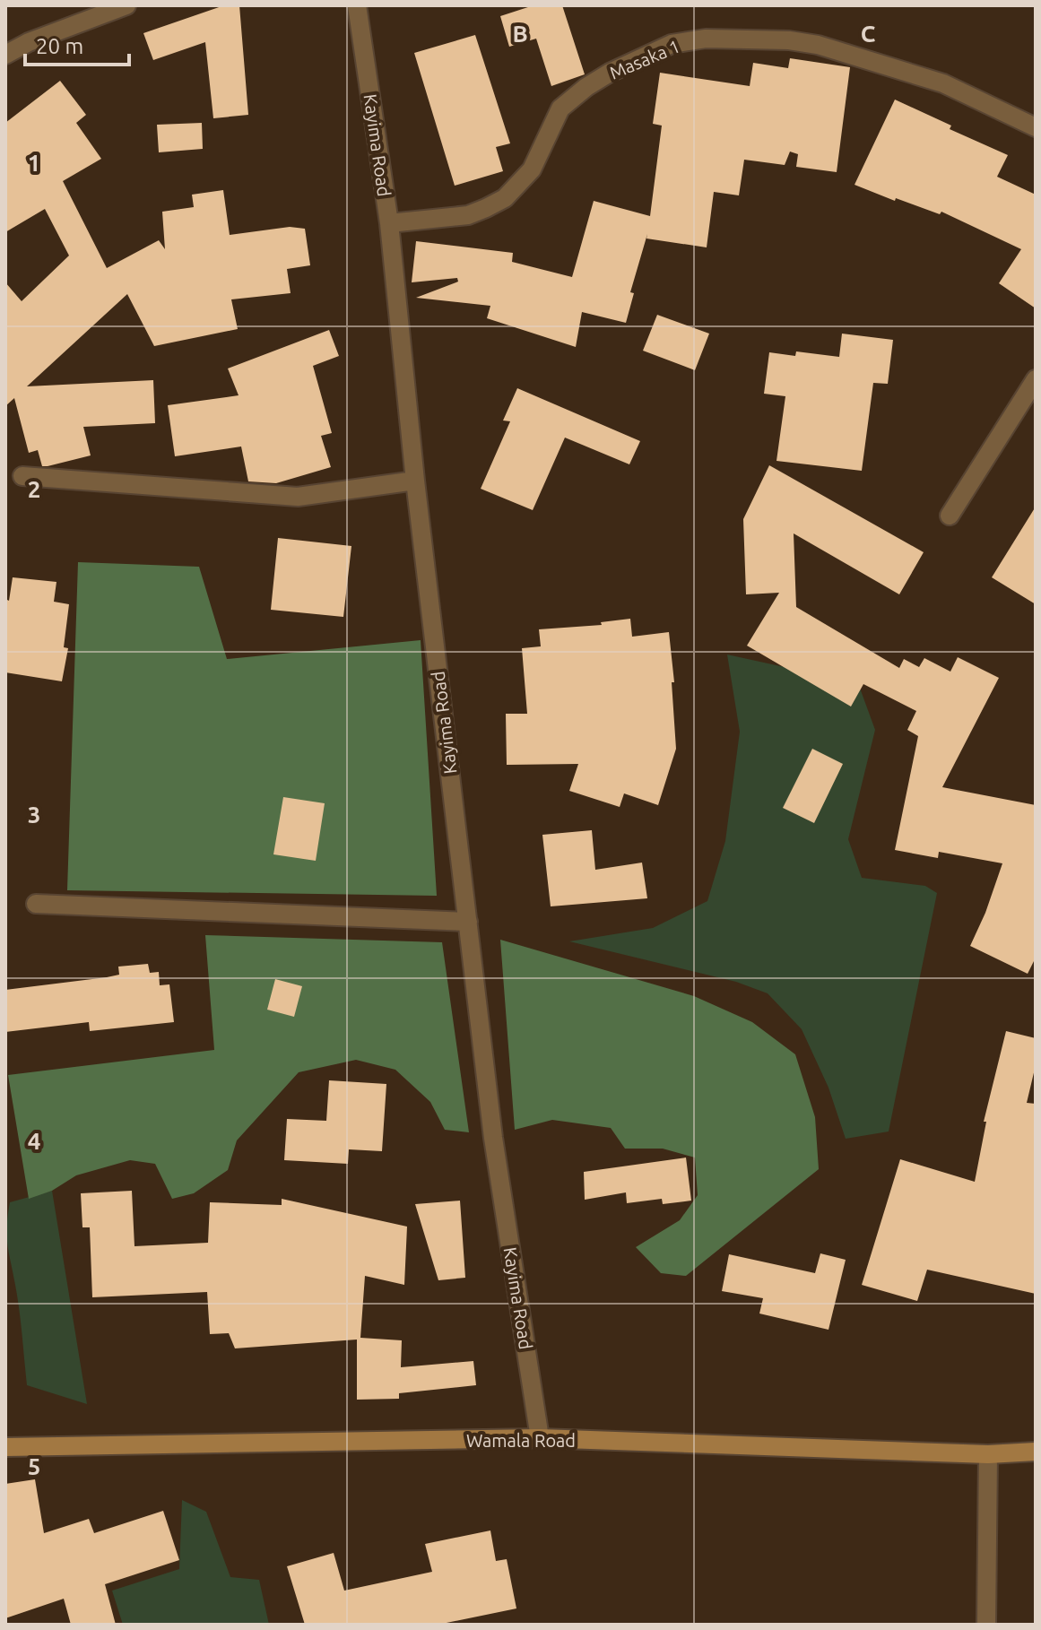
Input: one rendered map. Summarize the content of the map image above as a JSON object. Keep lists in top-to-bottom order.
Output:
{
  "streets": {
    "street": ["Masaka 1", "Kayima Road", "Wamala Road"]
  },
  "crossings": [
    ["Masaka 1", "Kayima Road"],
    ["Kayima Road", "Wamala Road"]
  ],
  "scale_bar": "20 m",
  "grid": {
    "columns": ["B", "C"],
    "rows": [
      "1",
      "2",
      "3",
      "4",
      "5"
    ]
  }
}
